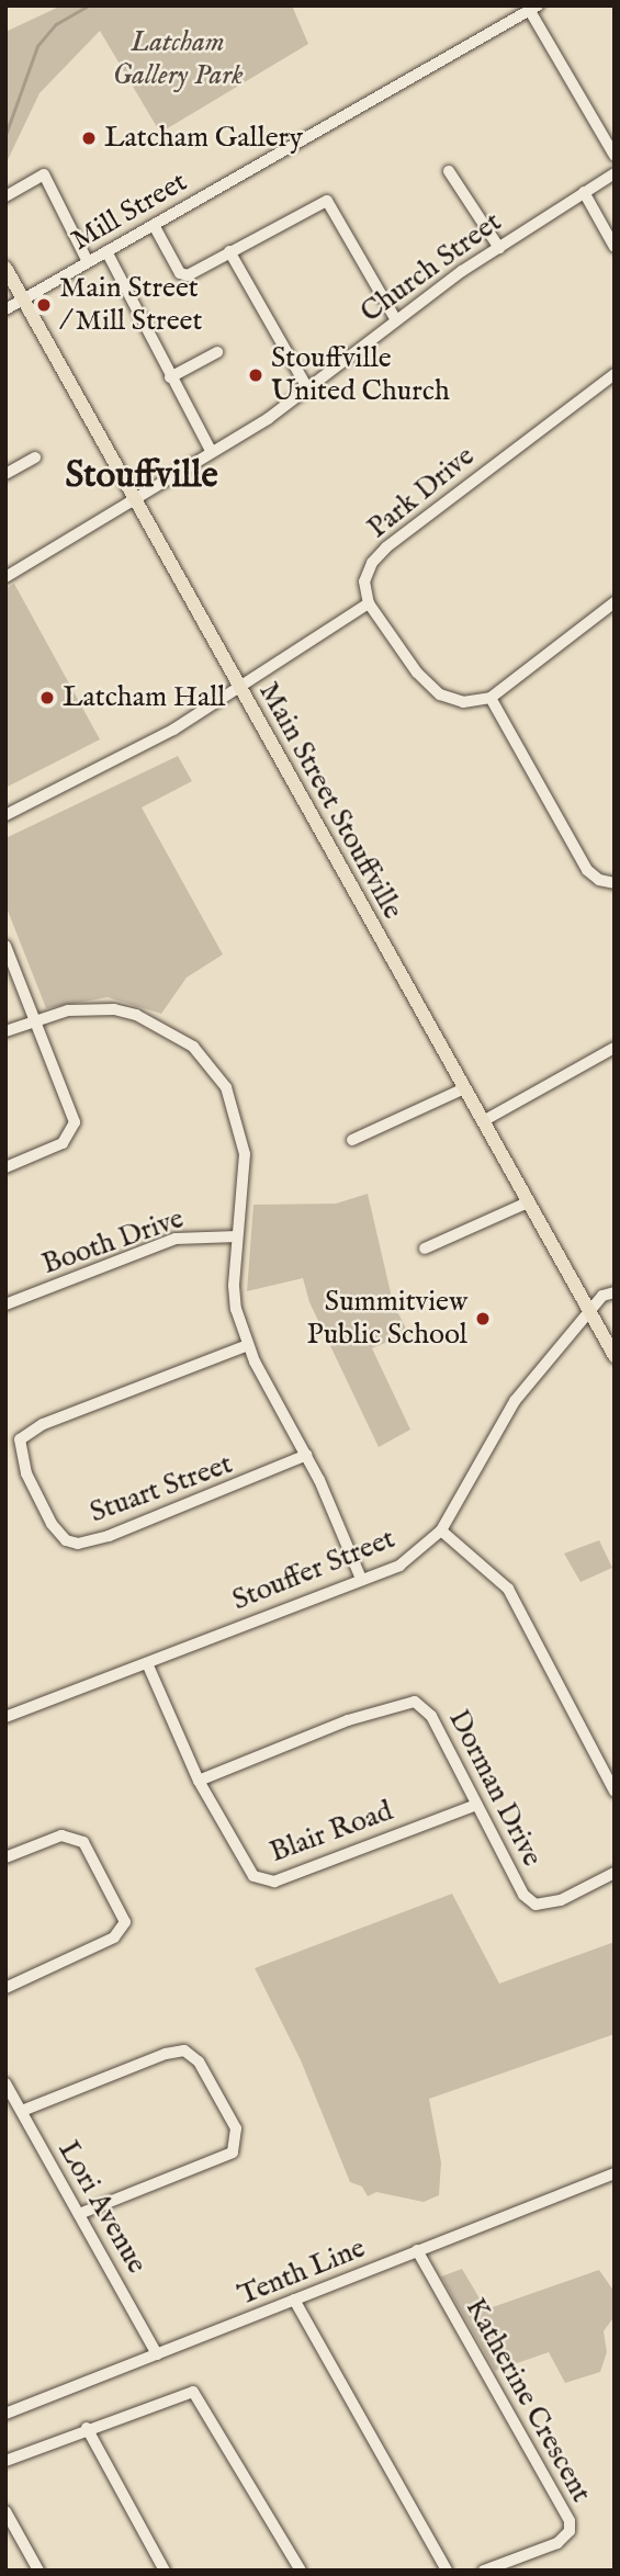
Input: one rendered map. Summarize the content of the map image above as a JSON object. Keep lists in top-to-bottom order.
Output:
{
  "streets": {
    "main road": ["Main Street Stouffville"],
    "street": [
      "Mill Street",
      "Church Street",
      "Park Drive",
      "Booth Drive",
      "Stuart Street",
      "Stouffer Street",
      "Dorman Drive",
      "Blair Road",
      "Lori Avenue",
      "Tenth Line",
      "Katherine Crescent"
    ]
  },
  "crossings": [
    ["Mill Street", "Main Street Stouffville"],
    ["Church Street", "Main Street Stouffville"],
    ["Main Street Stouffville", "Stouffer Street"],
    ["Stouffer Street", "Blair Road"],
    ["Dorman Drive", "Blair Road"],
    ["Lori Avenue", "Tenth Line"],
    ["Tenth Line", "Katherine Crescent"]
  ],
  "districts": ["Stouffville"],
  "parks": ["Latcham Gallery Park"],
  "places": [
    "Latcham Gallery",
    "Main Street / Mill Street",
    "Stouffville United Church",
    "Latcham Hall",
    "Summitview Public School"
  ]
}
